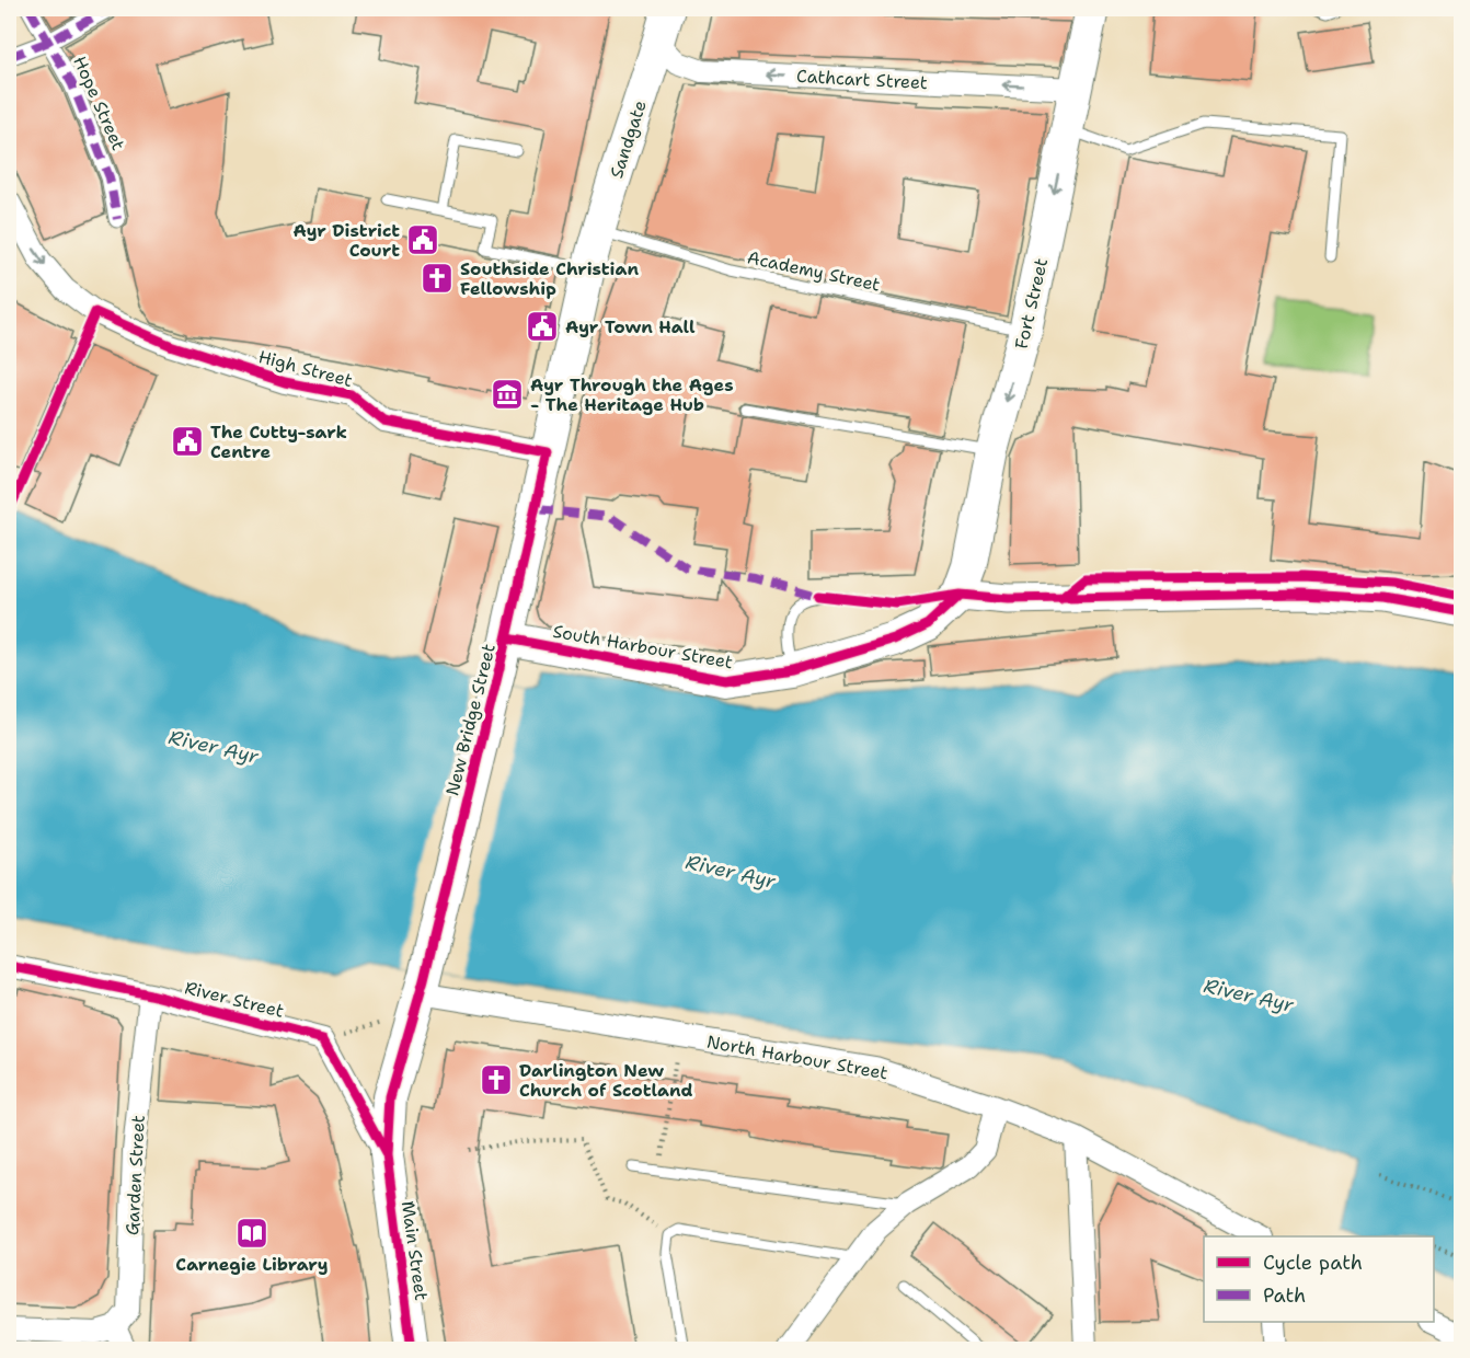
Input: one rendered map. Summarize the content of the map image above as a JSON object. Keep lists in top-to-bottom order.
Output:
{
  "streets": {
    "main road": [
      "Sandgate",
      "Fort Street",
      "South Harbour Street",
      "New Bridge Street",
      "Main Street"
    ],
    "street": [
      "Cathcart Street",
      "Hope Street",
      "High Street",
      "River Street",
      "North Harbour Street",
      "Garden Street"
    ],
    "lane": ["Academy Street"]
  },
  "crossings": [
    ["Cathcart Street", "Sandgate"],
    ["Cathcart Street", "Fort Street"],
    ["Sandgate", "Academy Street"],
    ["Sandgate", "New Bridge Street"],
    ["Academy Street", "Fort Street"],
    ["Fort Street", "South Harbour Street"],
    ["High Street", "New Bridge Street"],
    ["South Harbour Street", "New Bridge Street"],
    ["New Bridge Street", "North Harbour Street"],
    ["New Bridge Street", "Main Street"],
    ["River Street", "Garden Street"]
  ],
  "one_way": ["Cathcart Street", "Fort Street"],
  "water": ["River Ayr"],
  "places": {
    "public building": ["Ayr District Court", "Ayr Town Hall", "The Cutty-sark Centre"],
    "church": ["Southside Christian Fellowship", "Darlington New Church of Scotland"],
    "museum": ["Ayr Through the Ages - The Heritage Hub"],
    "library": ["Carnegie Library"]
  },
  "legend": ["Cycle path", "Path"]
}
